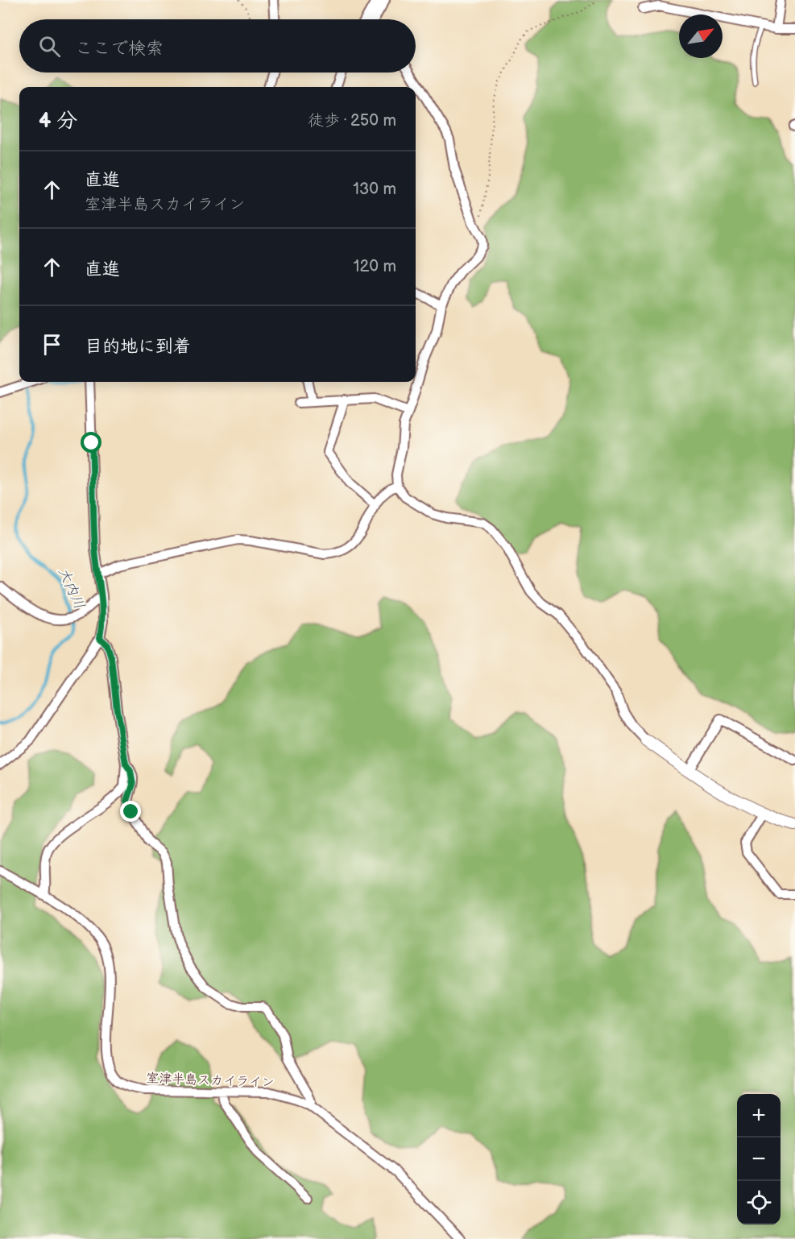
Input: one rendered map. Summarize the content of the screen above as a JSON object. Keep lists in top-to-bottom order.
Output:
{
  "streets": {
    "street": ["室津半島スカイライン"]
  },
  "water": ["大内川"],
  "north": "top right",
  "page": {
    "search": "ここで検索",
    "heading": ["4 分", "徒歩 · 250 m"],
    "list": [
      ["直進", "室津半島スカイライン", "130 m"],
      ["直進", "120 m"],
      "目的地に到着"
    ],
    "map_buttons": ["+", "−"]
  }
}
